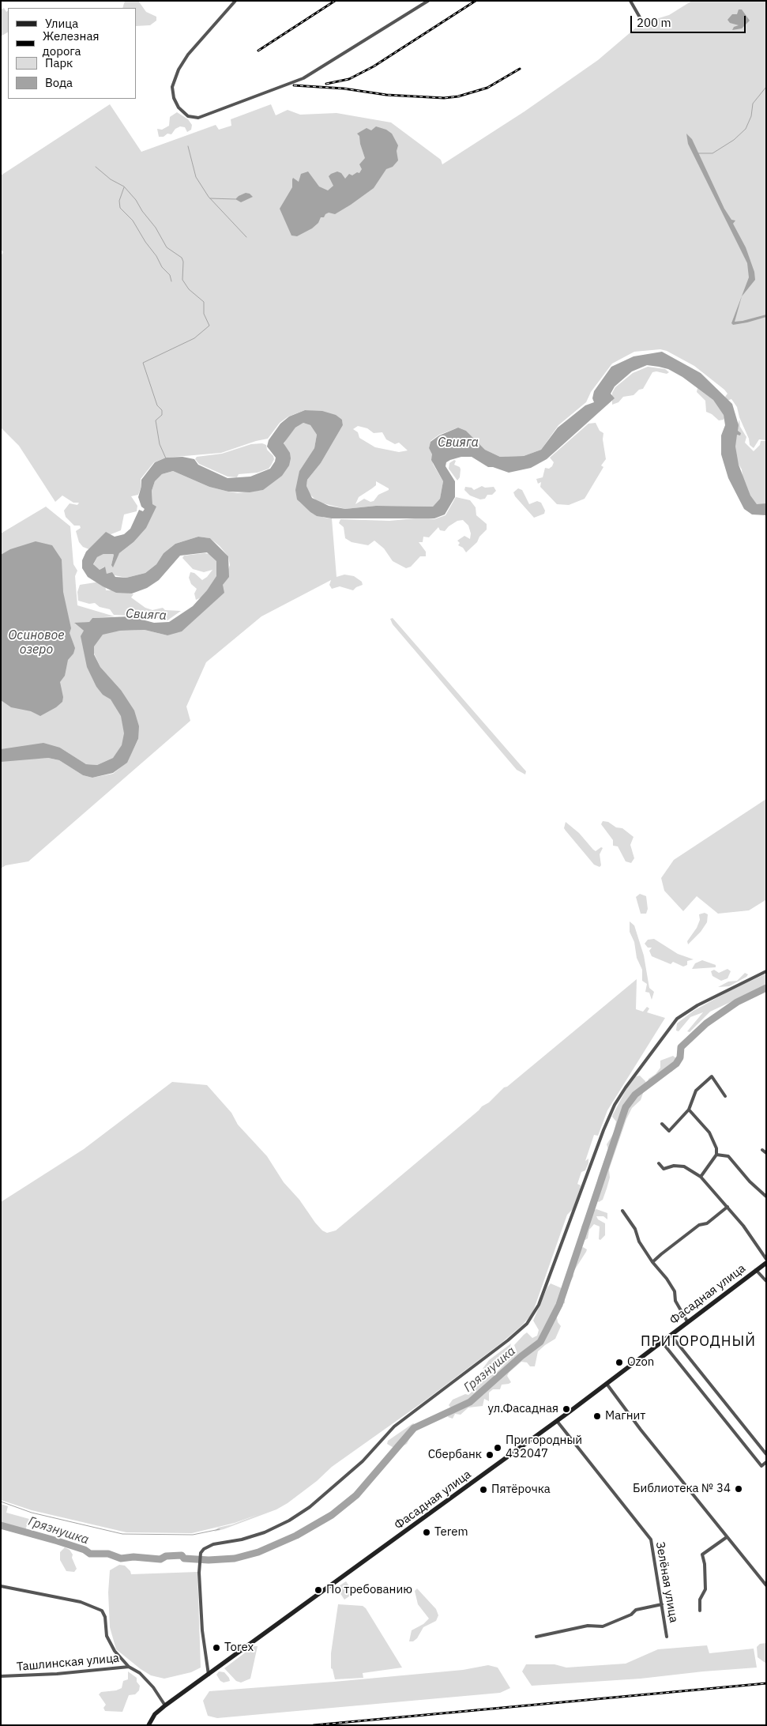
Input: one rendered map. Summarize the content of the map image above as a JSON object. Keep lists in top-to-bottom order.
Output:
{
  "streets": {
    "main road": ["Фасадная улица"],
    "street": ["Зелёная улица", "Ташлинская улица"]
  },
  "crossings": [
    ["Фасадная улица", "Зелёная улица"],
    ["Фасадная улица", "Ташлинская улица"]
  ],
  "districts": ["ПРИГОРОДНЫЙ"],
  "water": ["Свияга", "Осиновое озеро", "Грязнушка"],
  "places": [
    "Ozon",
    "ул.Фасадная",
    "Магнит",
    "Пригородный 432047",
    "Сбербанк",
    "Библиотека № 34",
    "Пятёрочка",
    "Terem",
    "По требованию",
    "Torex"
  ],
  "legend": [
    "Улица",
    "Железная дорога",
    "Парк",
    "Вода"
  ],
  "scale_bar": "200 m"
}
